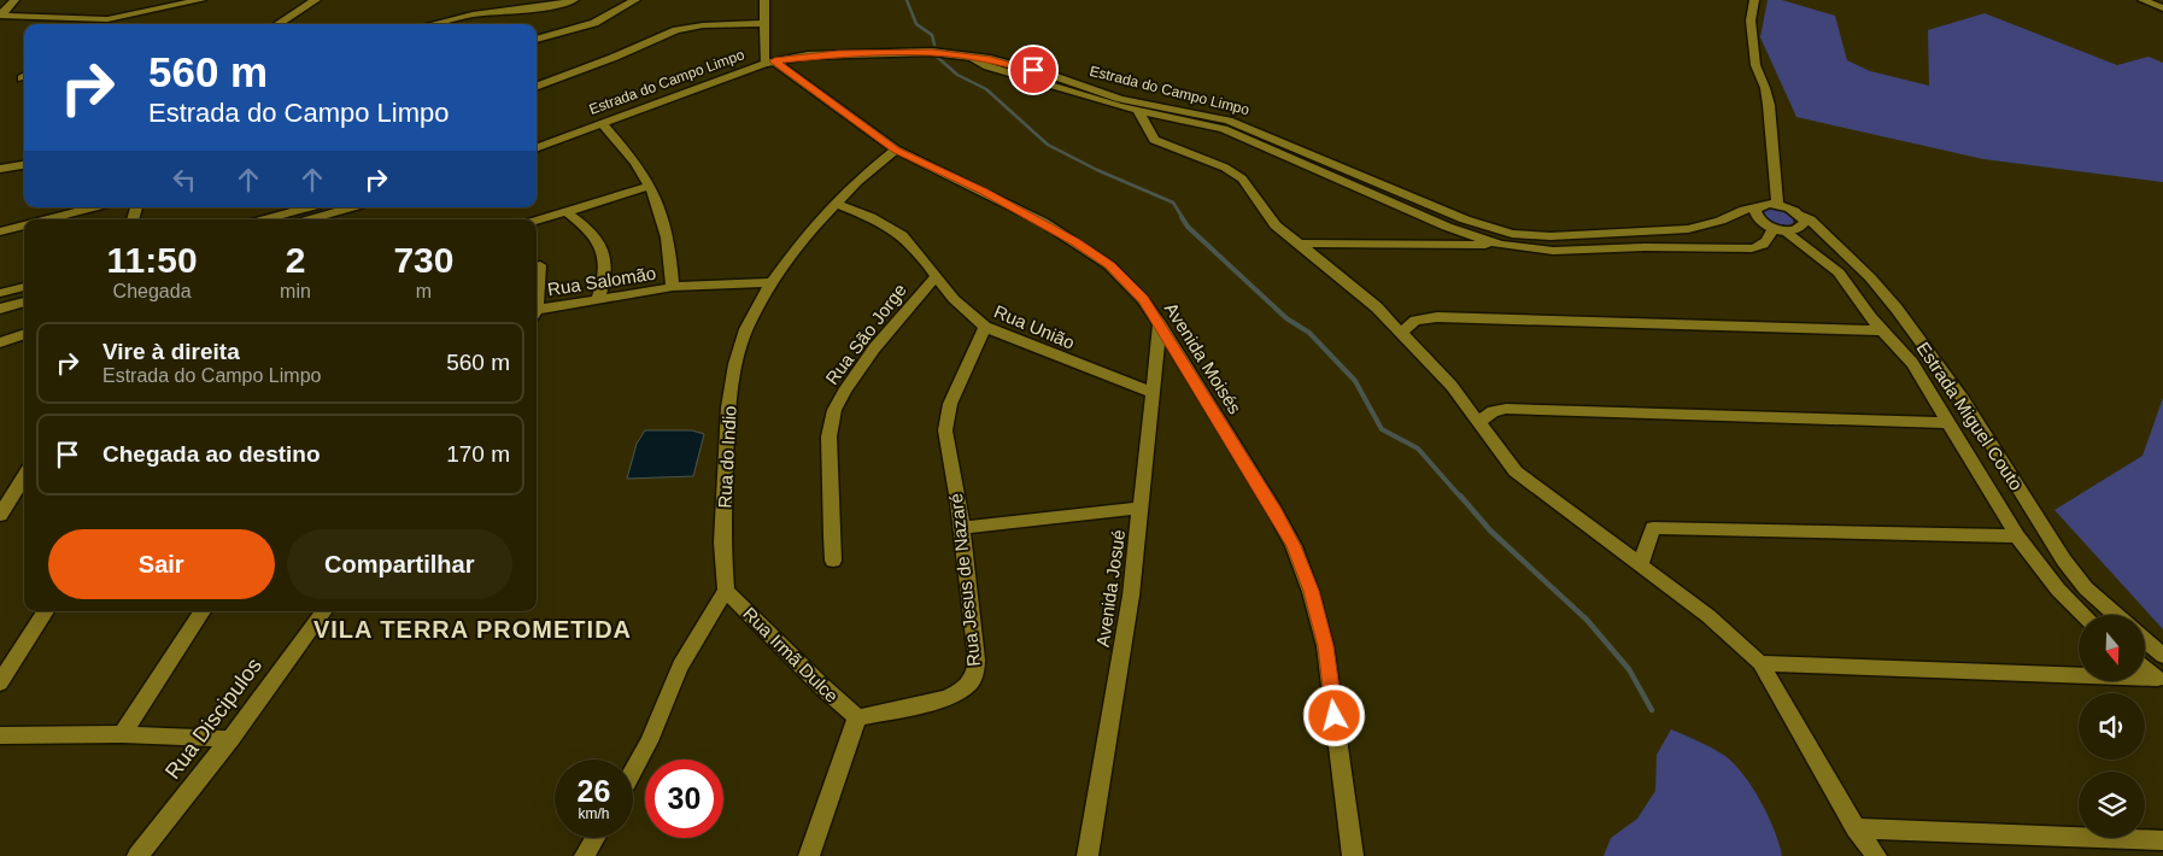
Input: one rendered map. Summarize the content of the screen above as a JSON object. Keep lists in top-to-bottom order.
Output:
{
  "streets": {
    "street": [
      "Estrada do Campo Limpo",
      "Rua Salomão",
      "Rua União",
      "Rua São Jorge",
      "Avenida Moisés",
      "Estrada Miguel Couto",
      "Rua do Indio",
      "Rua Jesus de Nazaré",
      "Avenida Josué",
      "Rua Irmã Dulce",
      "Rua Discipulos"
    ]
  },
  "crossings": [
    ["Estrada do Campo Limpo", "Avenida Moisés"],
    ["Estrada do Campo Limpo", "Estrada Miguel Couto"],
    ["Rua Salomão", "Rua do Indio"],
    ["Rua União", "Rua São Jorge"],
    ["Rua União", "Rua do Indio"],
    ["Rua União", "Rua Jesus de Nazaré"],
    ["Rua União", "Avenida Josué"],
    ["Avenida Moisés", "Rua do Indio"],
    ["Avenida Moisés", "Avenida Josué"],
    ["Rua do Indio", "Rua Irmã Dulce"],
    ["Rua Jesus de Nazaré", "Rua Irmã Dulce"]
  ],
  "districts": ["VILA TERRA PROMETIDA"],
  "north": "bottom",
  "page": {
    "turn": ["560 m", "Estrada do Campo Limpo"],
    "eta": [
      "11:50",
      "Chegada",
      "2",
      "min",
      "730",
      "m"
    ],
    "list": [
      {
        "name": "Vire à direita",
        "note": "Estrada do Campo Limpo",
        "value": "560 m"
      },
      {
        "name": "Chegada ao destino",
        "value": "170 m"
      }
    ],
    "buttons": ["Sair", "Compartilhar"],
    "speed": "26 km/h",
    "limit": "30"
  }
}
